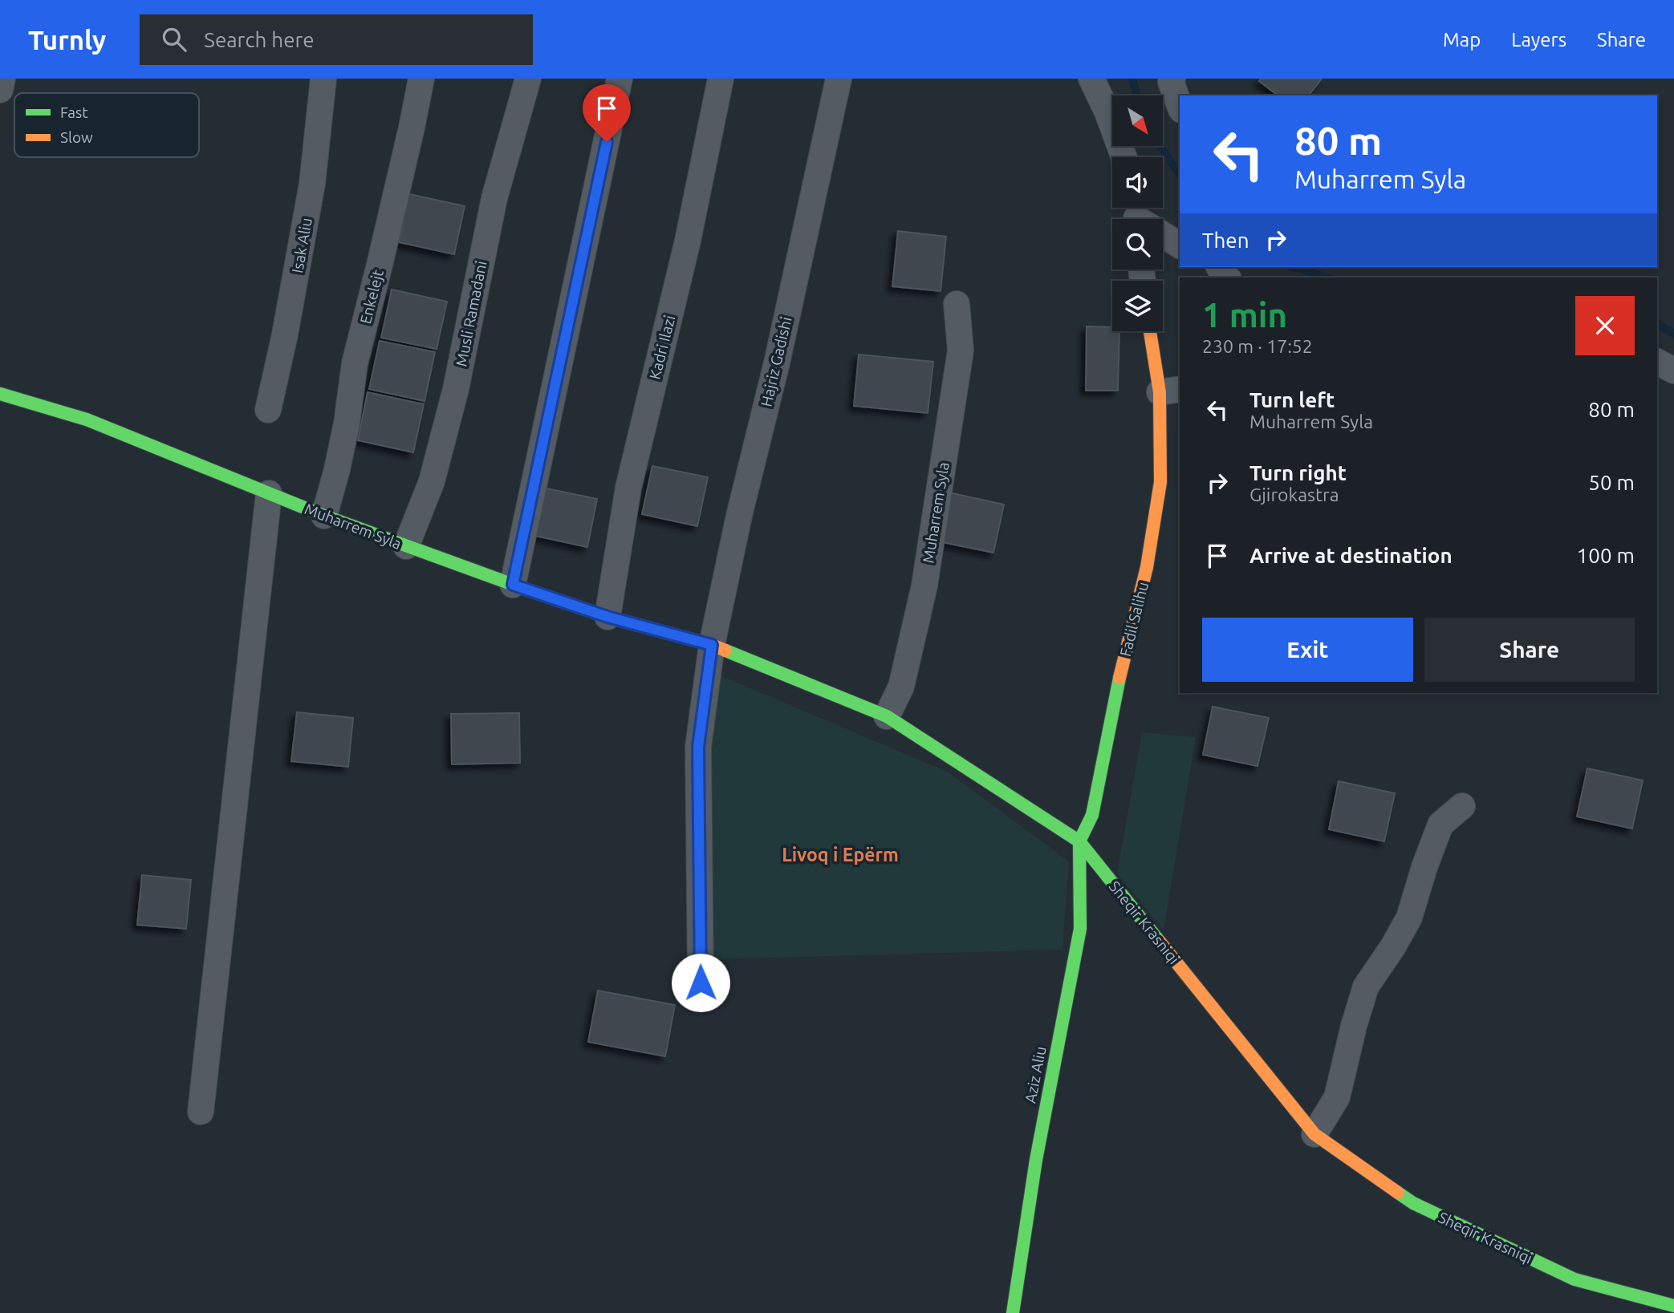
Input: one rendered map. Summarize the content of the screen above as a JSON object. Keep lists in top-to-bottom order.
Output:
{
  "streets": {
    "street": [
      "Isak Aliu",
      "Enkelejt",
      "Musli Ramadani",
      "Kadri Ilazi",
      "Hajriz Gadishi",
      "Muharrem Syla",
      "Fadil Salihu",
      "Sheqir Krasniqi",
      "Aziz Aliu"
    ]
  },
  "crossings": [
    ["Enkelejt", "Muharrem Syla"],
    ["Musli Ramadani", "Muharrem Syla"],
    ["Kadri Ilazi", "Muharrem Syla"],
    ["Hajriz Gadishi", "Muharrem Syla"],
    ["Muharrem Syla", "Fadil Salihu"],
    ["Muharrem Syla", "Sheqir Krasniqi"],
    ["Muharrem Syla", "Aziz Aliu"],
    ["Fadil Salihu", "Sheqir Krasniqi"],
    ["Fadil Salihu", "Aziz Aliu"],
    ["Sheqir Krasniqi", "Aziz Aliu"]
  ],
  "districts": ["Livoq i Epërm"],
  "legend": ["Fast", "Slow"],
  "north": "bottom right",
  "page": {
    "header": "Turnly",
    "search": "Search here",
    "nav": ["Map", "Layers", "Share"],
    "turn": ["80 m", "Muharrem Syla"],
    "then": "Then",
    "heading": ["1 min", "230 m · 17:52"],
    "list": [
      {
        "name": "Turn left",
        "note": "Muharrem Syla",
        "value": "80 m"
      },
      {
        "name": "Turn right",
        "note": "Gjirokastra",
        "value": "50 m"
      },
      {
        "name": "Arrive at destination",
        "value": "100 m"
      }
    ],
    "buttons": ["Exit", "Share"]
  }
}
